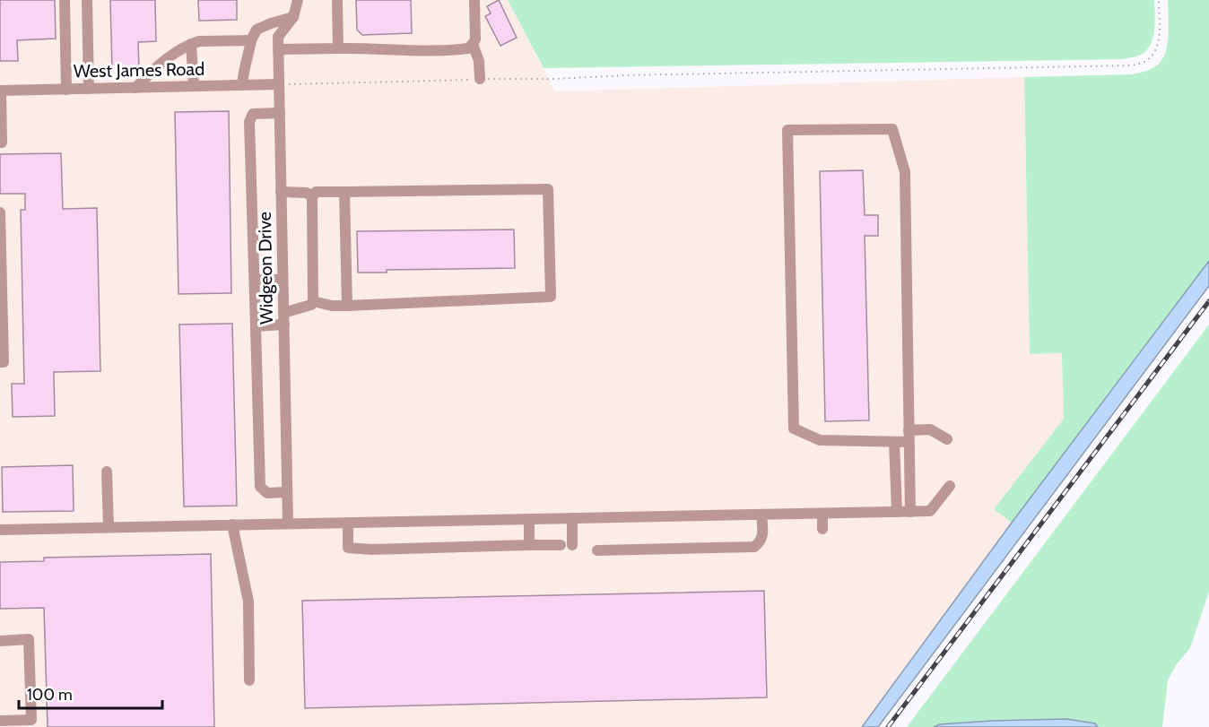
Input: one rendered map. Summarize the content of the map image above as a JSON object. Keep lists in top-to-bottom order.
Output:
{
  "streets": {
    "street": ["West James Road", "Widgeon Drive"]
  },
  "crossings": [
    ["West James Road", "Widgeon Drive"]
  ],
  "scale_bar": "100 m"
}
